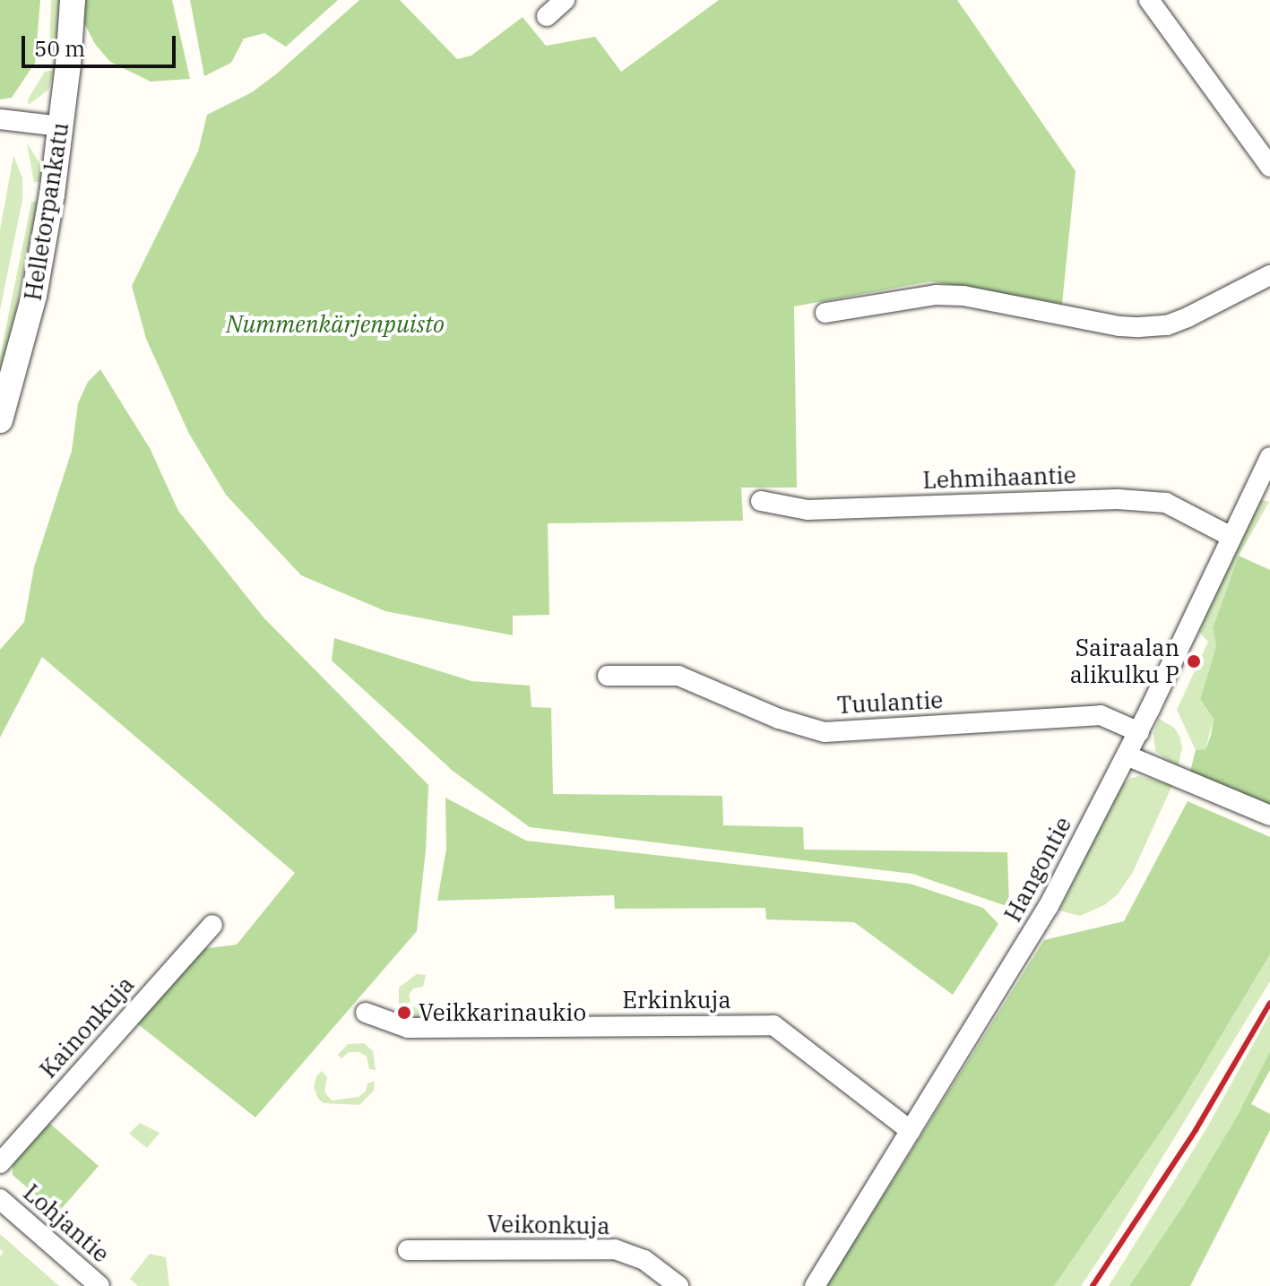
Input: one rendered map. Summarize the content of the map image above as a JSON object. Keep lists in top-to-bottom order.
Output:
{
  "streets": {
    "street": [
      "Helletorpankatu",
      "Lehmihaantie",
      "Tuulantie",
      "Hangontie",
      "Erkinkuja",
      "Kainonkuja",
      "Lohjantie",
      "Veikonkuja"
    ]
  },
  "crossings": [
    ["Lehmihaantie", "Hangontie"],
    ["Tuulantie", "Hangontie"],
    ["Hangontie", "Erkinkuja"]
  ],
  "parks": ["Nummenkärjenpuisto"],
  "places": ["Sairaalan alikulku P", "Veikkarinaukio"],
  "scale_bar": "50 m"
}
